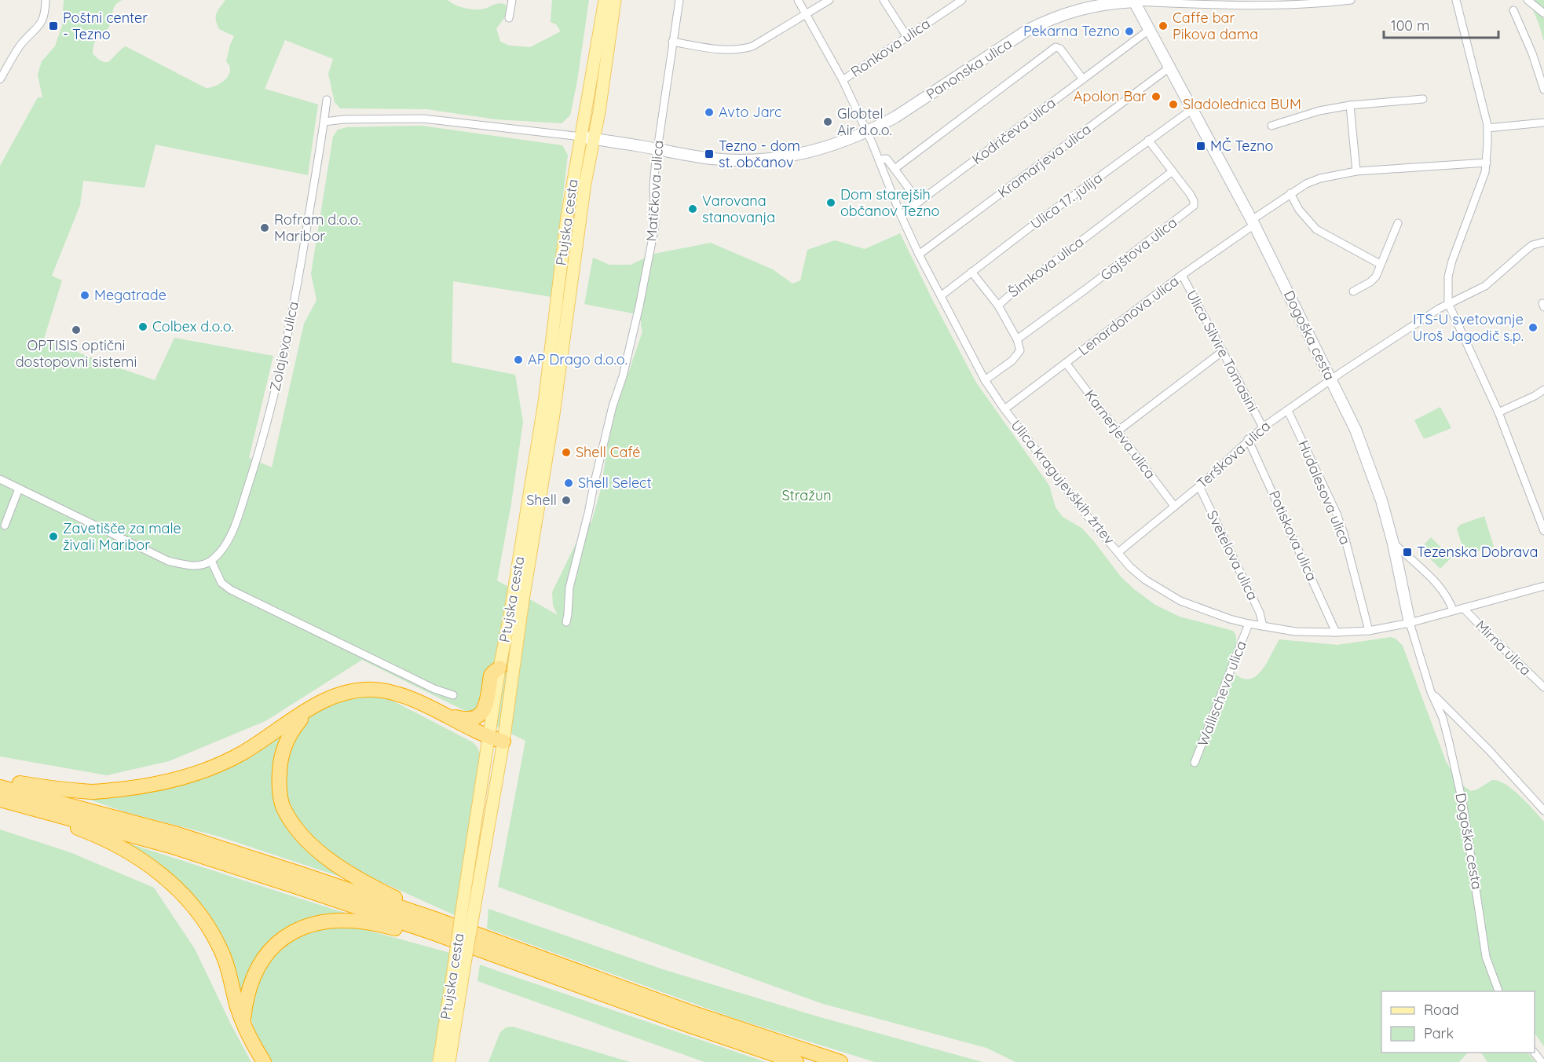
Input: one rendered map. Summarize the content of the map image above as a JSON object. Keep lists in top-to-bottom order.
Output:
{
  "streets": {
    "main road": ["Ptujska cesta"],
    "street": [
      "Ronkova ulica",
      "Panonska ulica",
      "Kodričeva ulica",
      "Kramarjeva ulica",
      "Matičkova ulica",
      "Ulica 17. julija",
      "Gajštova ulica",
      "Šimkova ulica",
      "Lenardonova ulica",
      "Dogoška cesta",
      "Zolajeva ulica",
      "Ulica Silvire Tomasini",
      "Karnerjeva ulica",
      "Terškova ulica",
      "Ulica kragujevških žrtev",
      "Hudalesova ulica",
      "Potiskova ulica",
      "Svetelova ulica",
      "Mirna ulica",
      "Wallischeva ulica"
    ]
  },
  "crossings": [
    ["Ronkova ulica", "Ulica kragujevških žrtev"],
    ["Panonska ulica", "Matičkova ulica"],
    ["Panonska ulica", "Ptujska cesta"],
    ["Panonska ulica", "Dogoška cesta"],
    ["Panonska ulica", "Ulica kragujevških žrtev"],
    ["Kodričeva ulica", "Dogoška cesta"],
    ["Kodričeva ulica", "Ulica kragujevških žrtev"],
    ["Kramarjeva ulica", "Dogoška cesta"],
    ["Kramarjeva ulica", "Ulica kragujevških žrtev"],
    ["Ulica 17. julija", "Gajštova ulica"],
    ["Ulica 17. julija", "Dogoška cesta"],
    ["Ulica 17. julija", "Ulica kragujevških žrtev"],
    ["Gajštova ulica", "Šimkova ulica"],
    ["Lenardonova ulica", "Dogoška cesta"],
    ["Lenardonova ulica", "Ulica Silvire Tomasini"],
    ["Lenardonova ulica", "Karnerjeva ulica"],
    ["Lenardonova ulica", "Ulica kragujevških žrtev"],
    ["Dogoška cesta", "Terškova ulica"],
    ["Dogoška cesta", "Ulica kragujevških žrtev"],
    ["Ulica Silvire Tomasini", "Terškova ulica"],
    ["Karnerjeva ulica", "Terškova ulica"],
    ["Terškova ulica", "Ulica kragujevških žrtev"],
    ["Terškova ulica", "Hudalesova ulica"],
    ["Terškova ulica", "Potiskova ulica"],
    ["Terškova ulica", "Svetelova ulica"],
    ["Ulica kragujevških žrtev", "Hudalesova ulica"],
    ["Ulica kragujevških žrtev", "Potiskova ulica"],
    ["Ulica kragujevških žrtev", "Svetelova ulica"],
    ["Ulica kragujevških žrtev", "Wallischeva ulica"]
  ],
  "parks": ["Stražun"],
  "places": {
    "transit": [
      "Poštni center - Tezno",
      "MČ Tezno",
      "Tezno - dom st. občanov",
      "Tezenska Dobrava"
    ],
    "other": [
      "Caffe bar Pikova dama",
      "Pekarna Tezno",
      "Apolon Bar",
      "Sladolednica BUM",
      "Avto Jarc",
      "Globtel Air d.o.o.",
      "Dom starejših občanov Tezno",
      "Varovana stanovanja",
      "Rofram d.o.o. Maribor",
      "Megatrade",
      "Colbex d.o.o.",
      "ITS-U svetovanje Uroš Jagodič s.p.",
      "OPTISIS optični dostopovni sistemi",
      "AP Drago d.o.o.",
      "Shell Café",
      "Shell Select",
      "Shell",
      "Zavetišče za male živali Maribor"
    ]
  },
  "legend": ["Road", "Park"],
  "scale_bar": "100 m"
}
